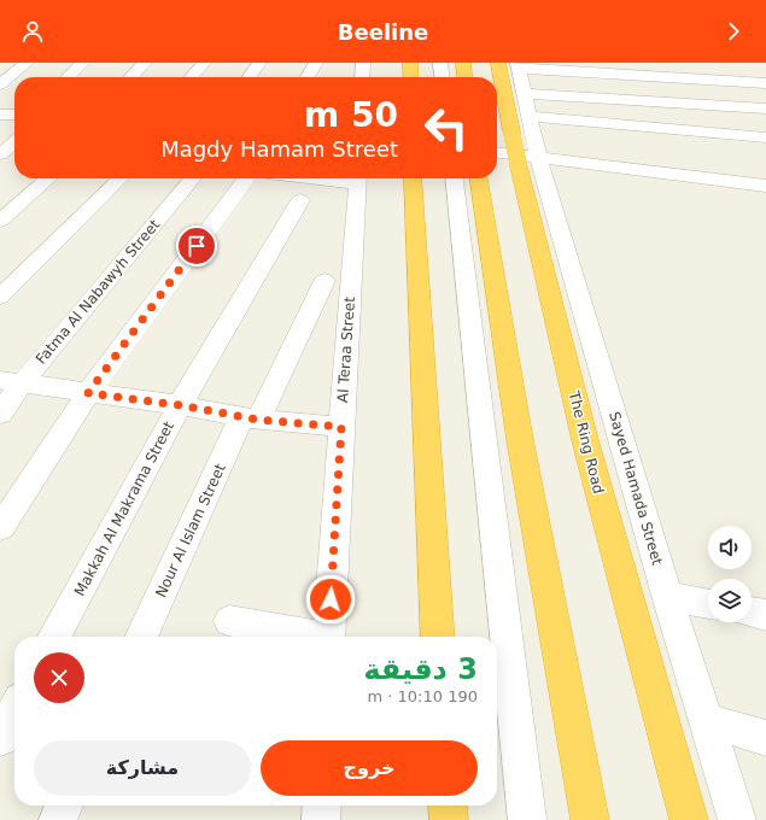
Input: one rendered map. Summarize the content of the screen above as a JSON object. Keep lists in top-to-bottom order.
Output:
{
  "streets": {
    "highway": ["The Ring Road"],
    "street": [
      "Fatma Al Nabawyh Street",
      "Al Teraa Street",
      "Sayed Hamada Street",
      "Makkah Al Makrama Street",
      "Nour Al Islam Street"
    ]
  },
  "crossings": [
    ["The Ring Road", "Sayed Hamada Street"]
  ],
  "page": {
    "header": "Beeline",
    "turn": ["50 m", "Magdy Hamam Street"],
    "heading": ["3 دقيقة", "190 m · 10:10"],
    "buttons": ["خروج", "مشاركة"]
  }
}
